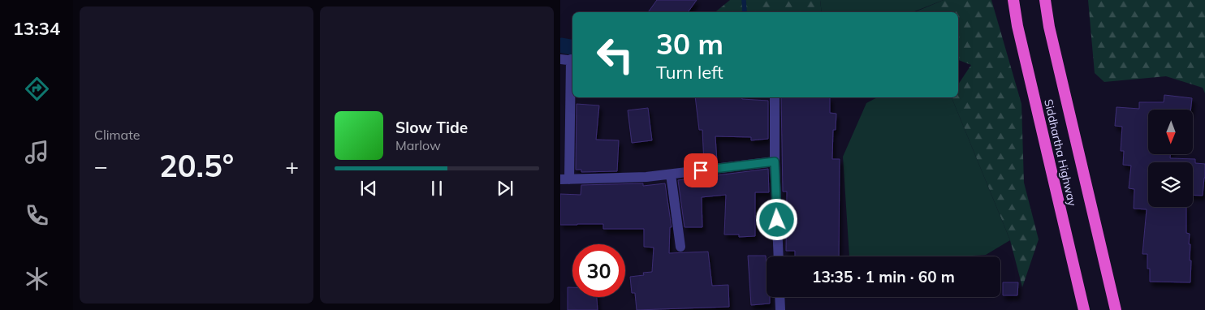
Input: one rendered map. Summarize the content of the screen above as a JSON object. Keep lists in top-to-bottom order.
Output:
{
  "streets": {
    "highway": ["Siddhartha Highway"]
  },
  "north": "bottom",
  "page": {
    "tabs": "13:34",
    "tile": "Climate",
    "turn": ["30 m", "Turn left"],
    "song": ["Slow Tide", "Marlow"],
    "heat": ["−", "20.5°", "+"],
    "limit": "30",
    "trip": "13:35 · 1 min · 60 m"
  }
}
